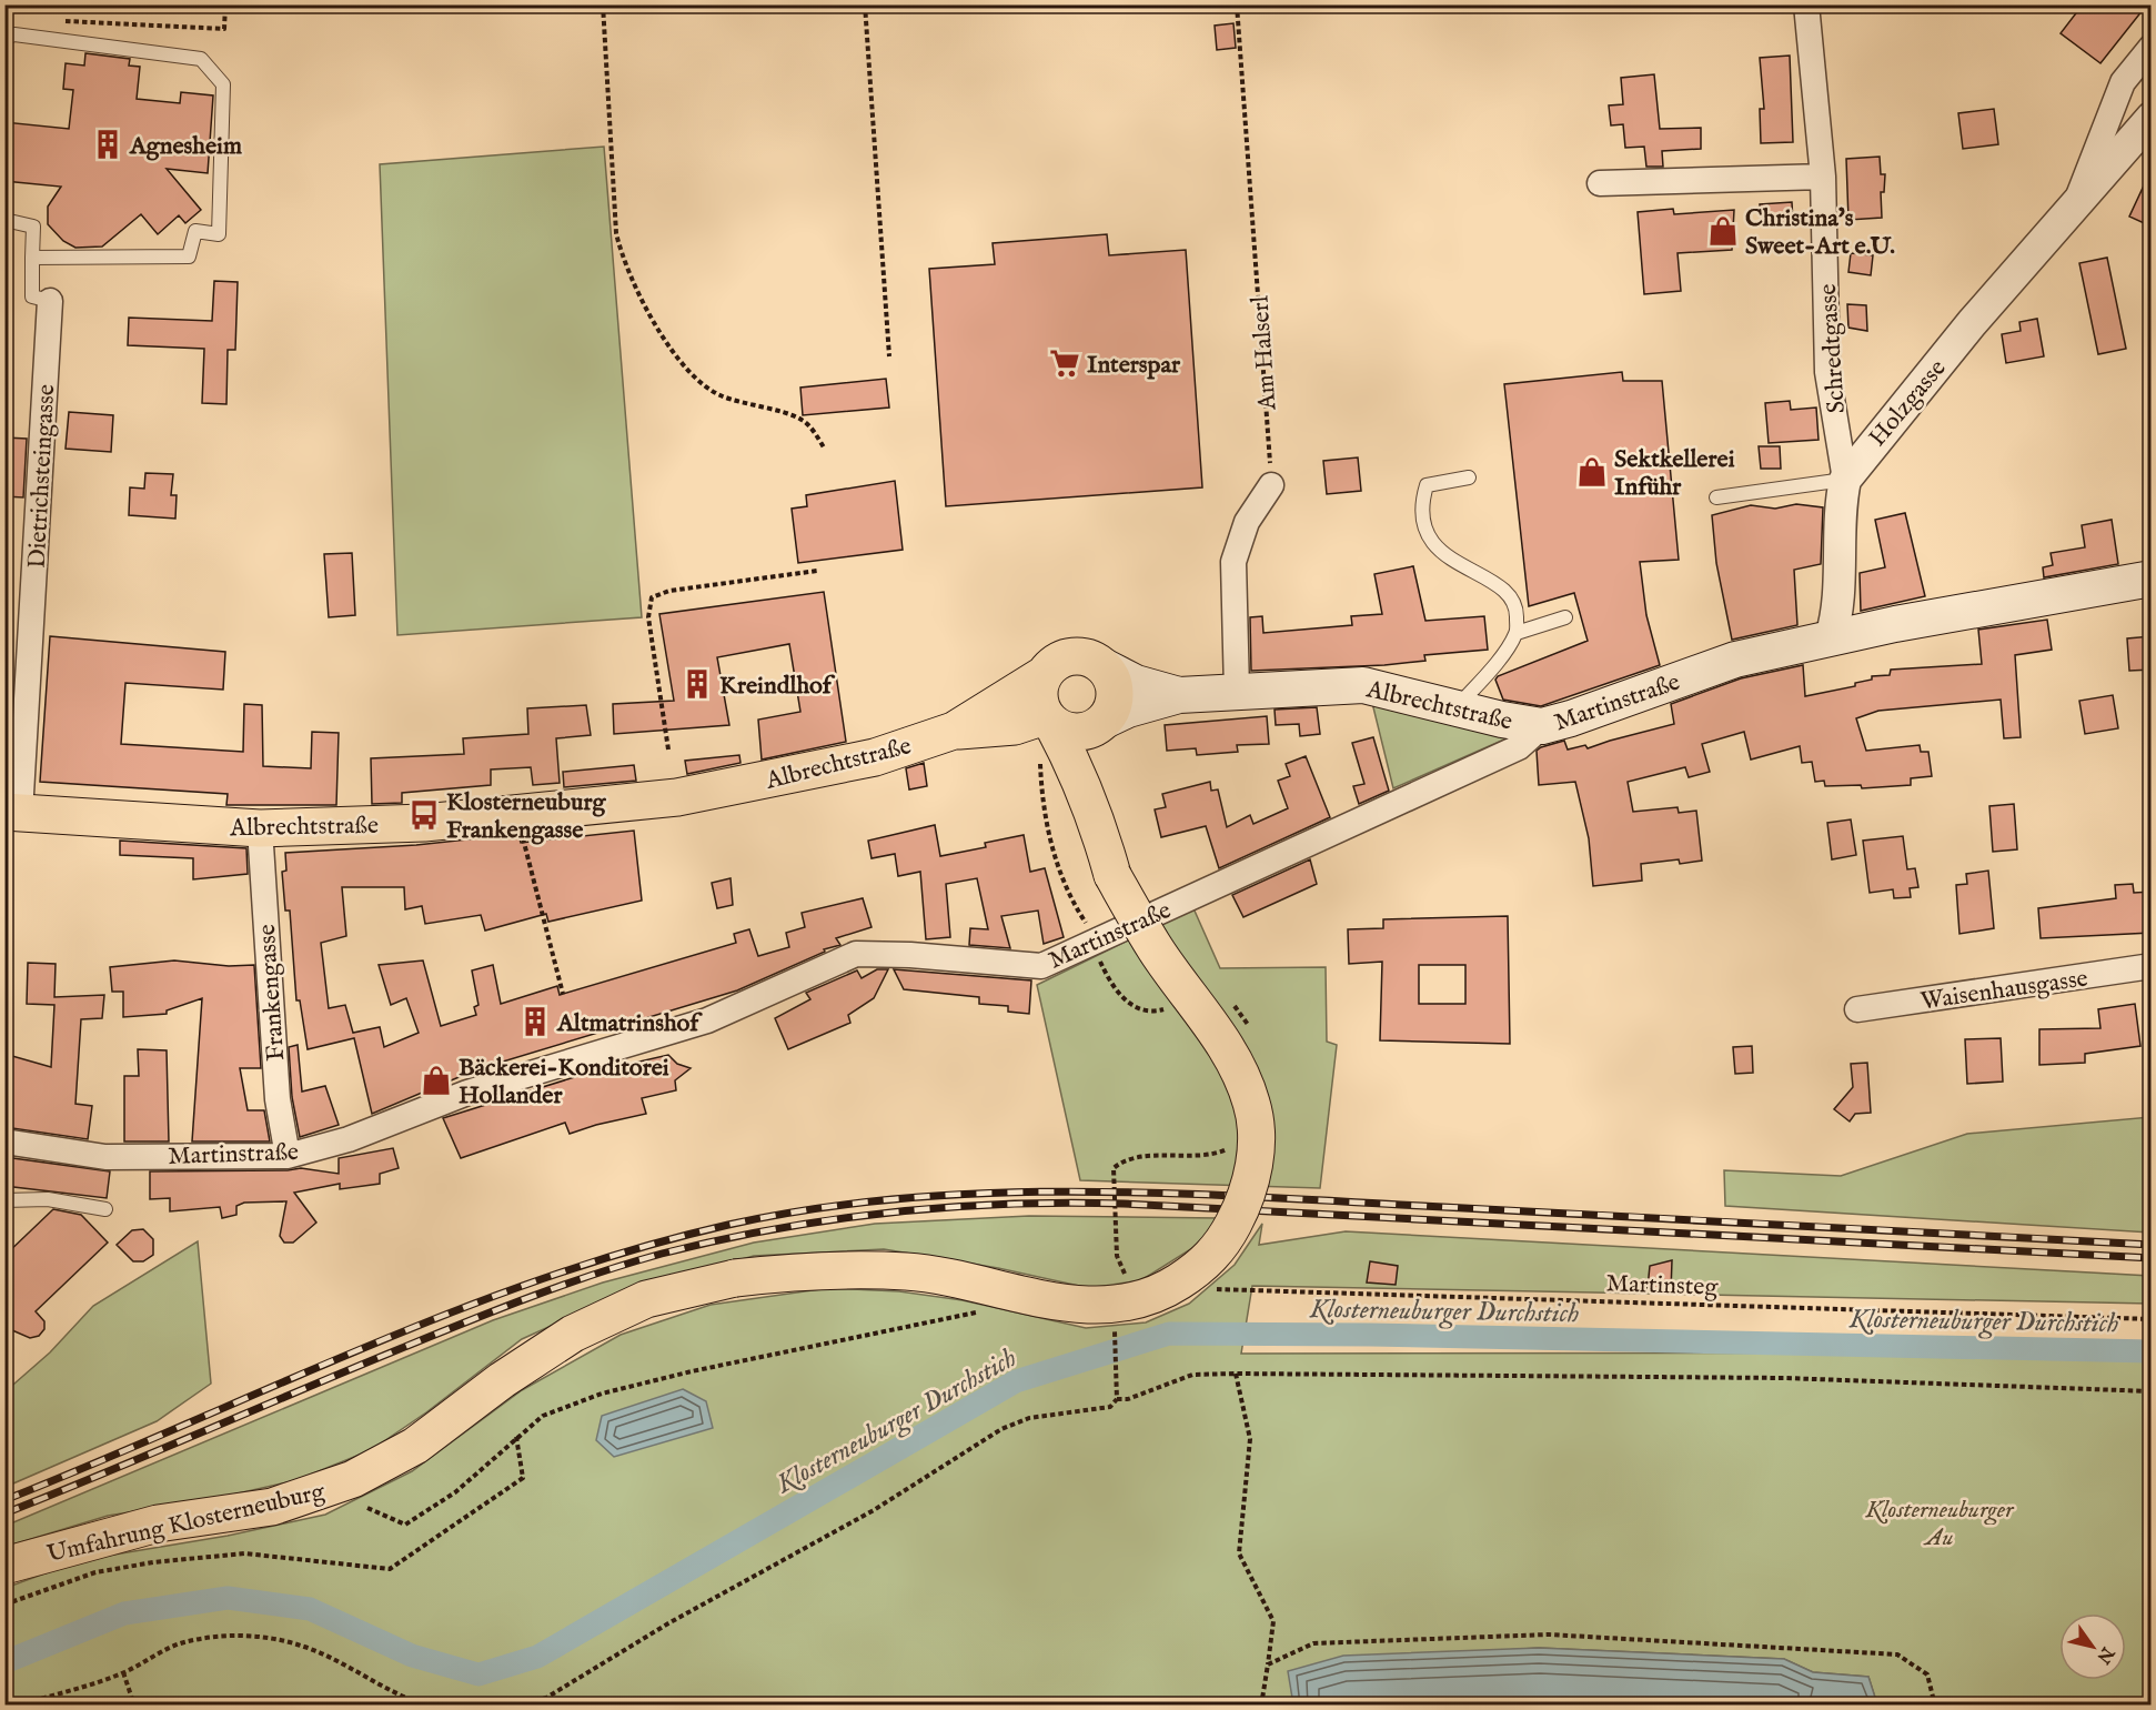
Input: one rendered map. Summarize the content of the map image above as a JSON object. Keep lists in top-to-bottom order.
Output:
{
  "streets": {
    "main road": ["Martinstraße", "Albrechtstraße", "Umfahrung Klosterneuburg"],
    "street": [
      "Schredtgasse",
      "Holzgasse",
      "Dietrichsteingasse",
      "Waisenhausgasse",
      "Frankengasse"
    ],
    "path": ["Am Halserl", "Martinsteg"]
  },
  "crossings": [
    ["Schredtgasse", "Holzgasse"],
    ["Holzgasse", "Martinstraße"],
    ["Dietrichsteingasse", "Albrechtstraße"],
    ["Martinstraße", "Albrechtstraße"],
    ["Martinstraße", "Frankengasse"],
    ["Albrechtstraße", "Frankengasse"],
    ["Albrechtstraße", "Umfahrung Klosterneuburg"]
  ],
  "water": ["Klosterneuburger Durchstich"],
  "parks": ["Klosterneuburger Au"],
  "places": {
    "building": ["Agnesheim", "Kreindlhof", "Altmatrinshof"],
    "shop": ["Christina's Sweet-Art e.U.", "Sektkellerei Inführ", "Bäckerei-Konditorei Hollander"],
    "supermarket": ["Interspar"],
    "bus stop": ["Klosterneuburg Frankengasse"]
  },
  "north": "bottom right"
}
